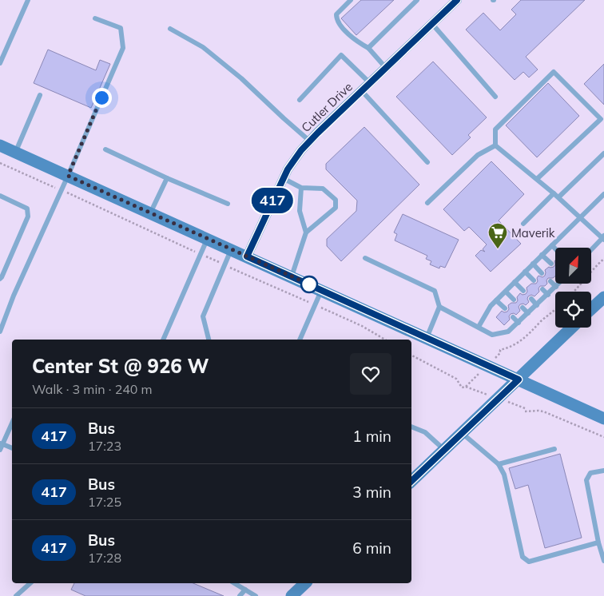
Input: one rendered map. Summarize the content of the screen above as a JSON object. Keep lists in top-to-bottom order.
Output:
{
  "streets": {
    "street": ["Cutler Drive"]
  },
  "places": {
    "supermarket": ["Maverik"]
  },
  "lines": ["bus line 417"],
  "north": "top right",
  "page": {
    "on_map": "417",
    "heading": ["Center St @ 926 W", "Walk · 3 min · 240 m"],
    "list": [
      {
        "mark": "417",
        "name": "Bus",
        "note": "17:23",
        "value": "1 min"
      },
      {
        "mark": "417",
        "name": "Bus",
        "note": "17:25",
        "value": "3 min"
      },
      {
        "mark": "417",
        "name": "Bus",
        "note": "17:28",
        "value": "6 min"
      }
    ]
  }
}
